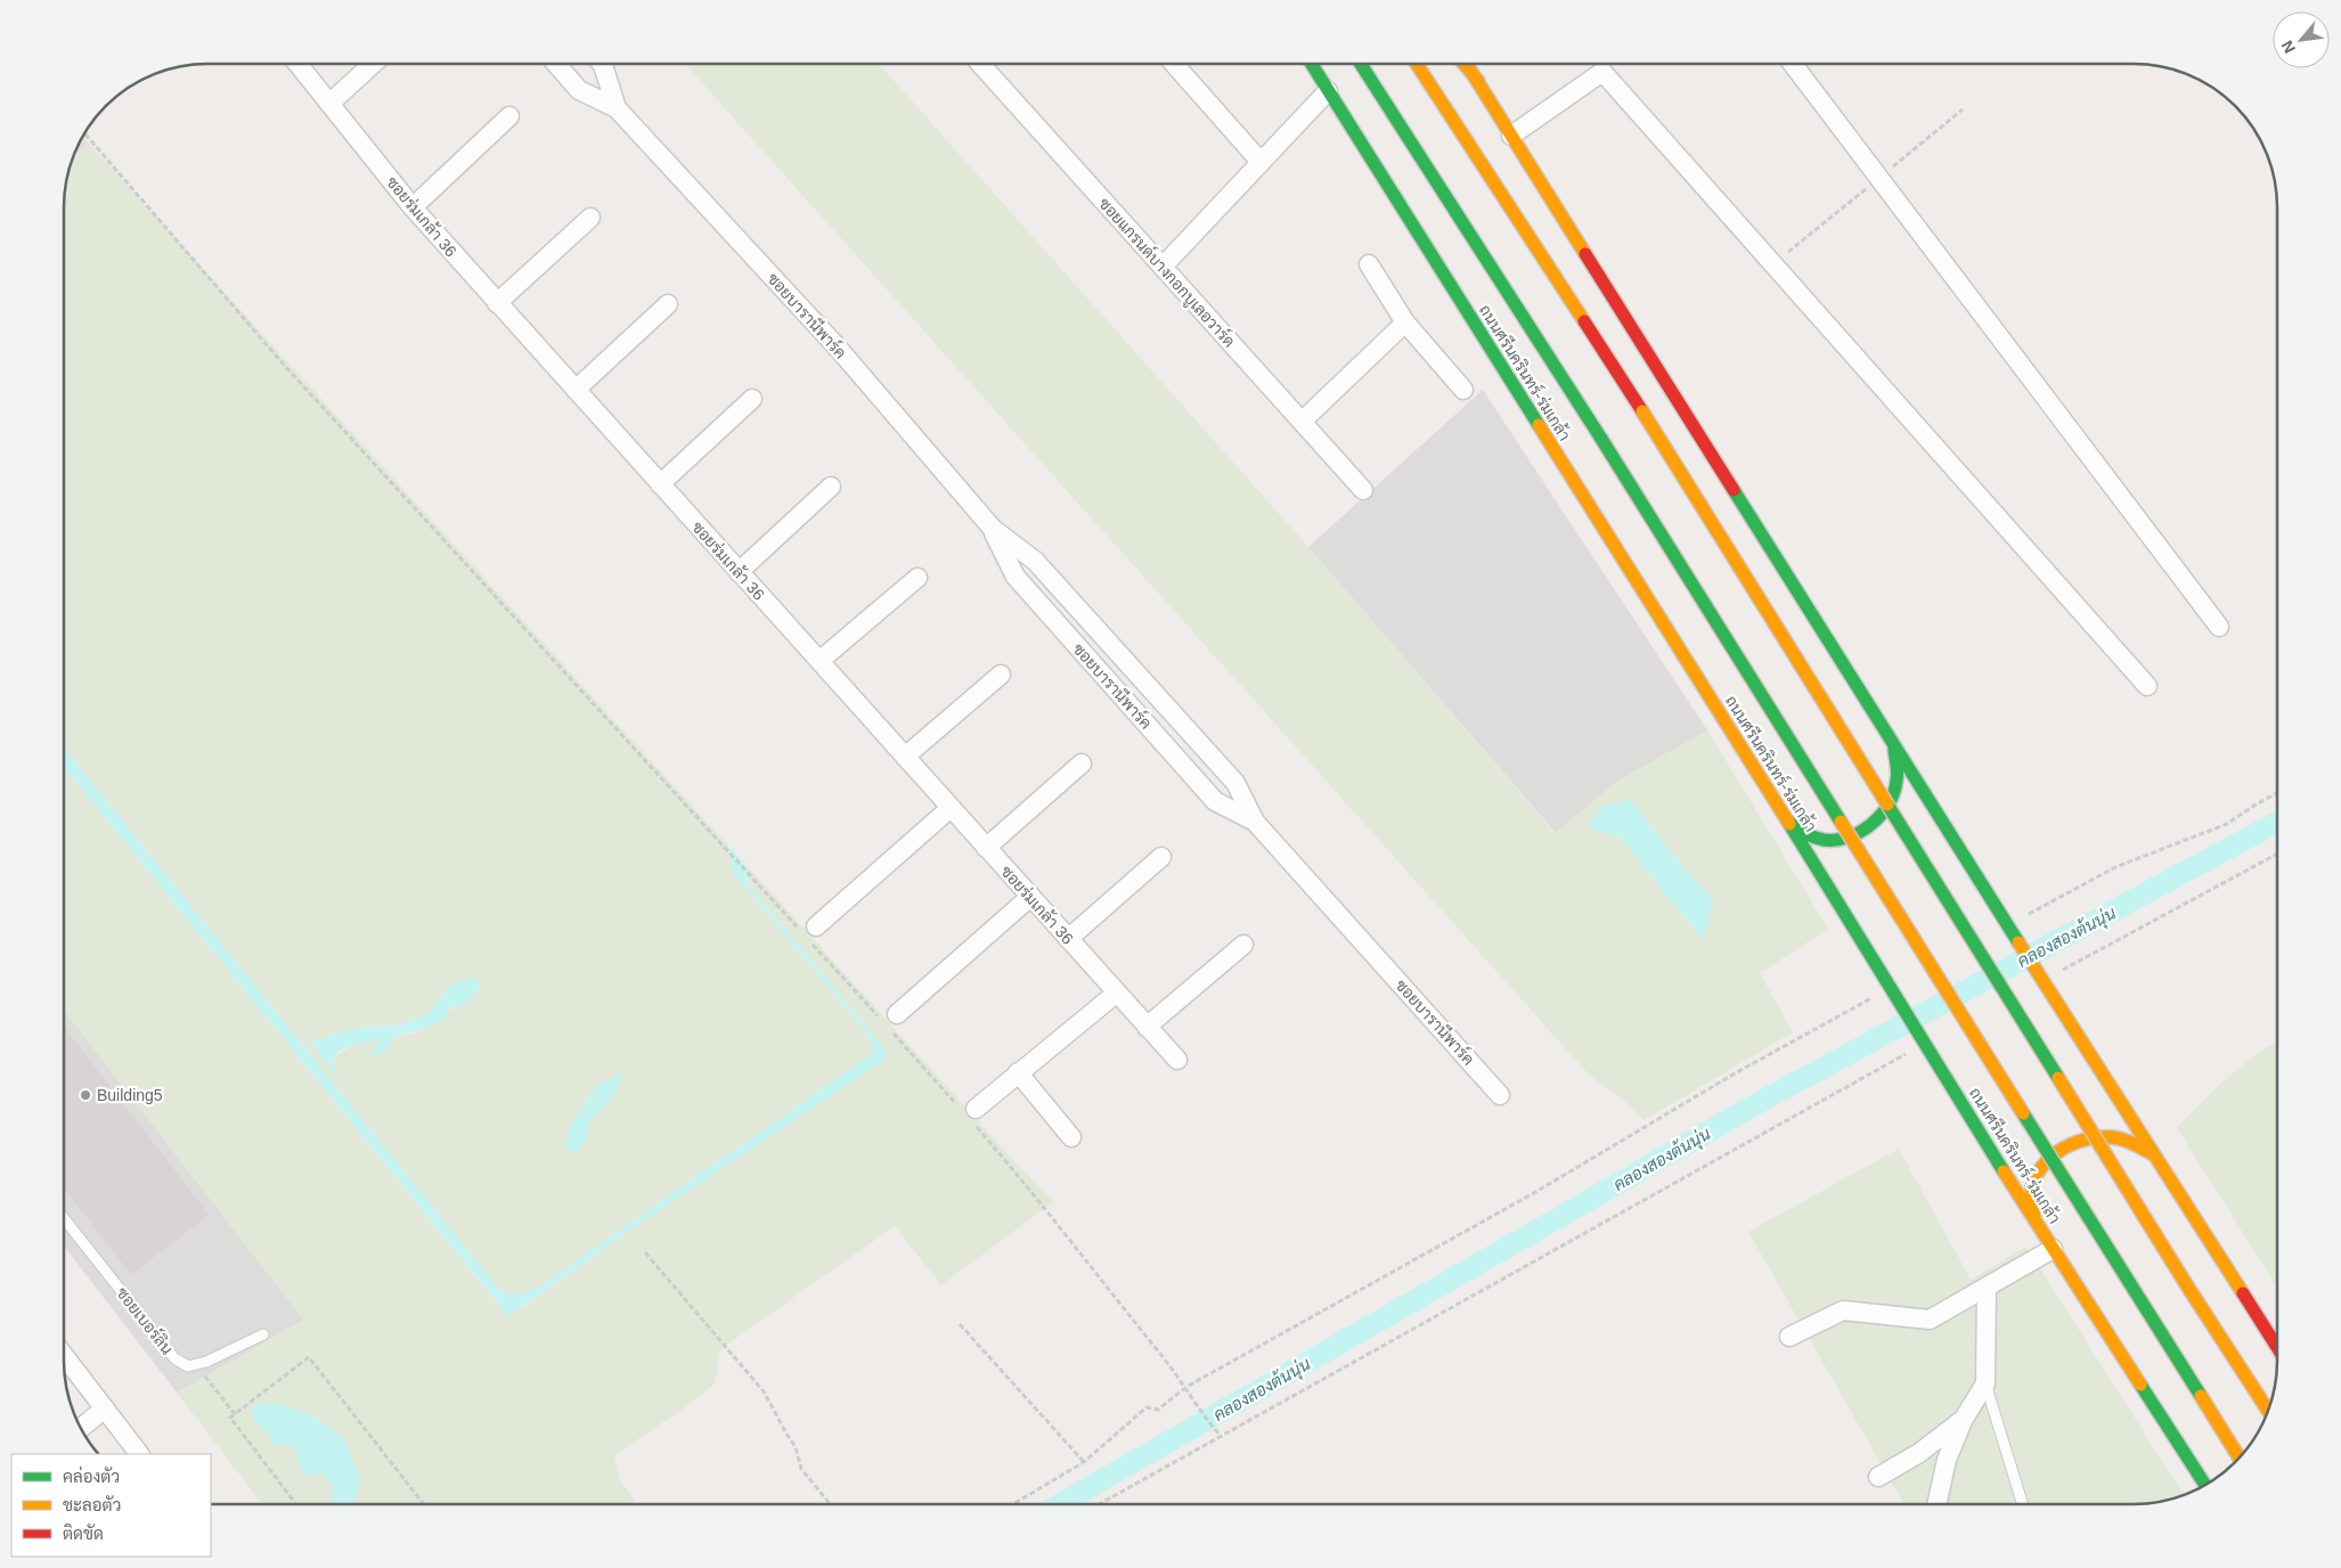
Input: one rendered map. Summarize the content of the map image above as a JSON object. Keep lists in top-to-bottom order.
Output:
{
  "streets": {
    "main road": ["ถนนศรีนครินทร์-ร่มเกล้า"],
    "street": ["ซอยร่มเกล้า 36", "ซอยแกรนด์บางกอกบูเลอวาร์ด", "ซอยบารานีพาร์ค"],
    "lane": ["ซอยเบอร์ลิน"]
  },
  "water": ["คลองสองต้นนุ่น"],
  "places": ["Building5"],
  "legend": ["คล่องตัว", "ชะลอตัว", "ติดขัด"],
  "north": "bottom left"
}
